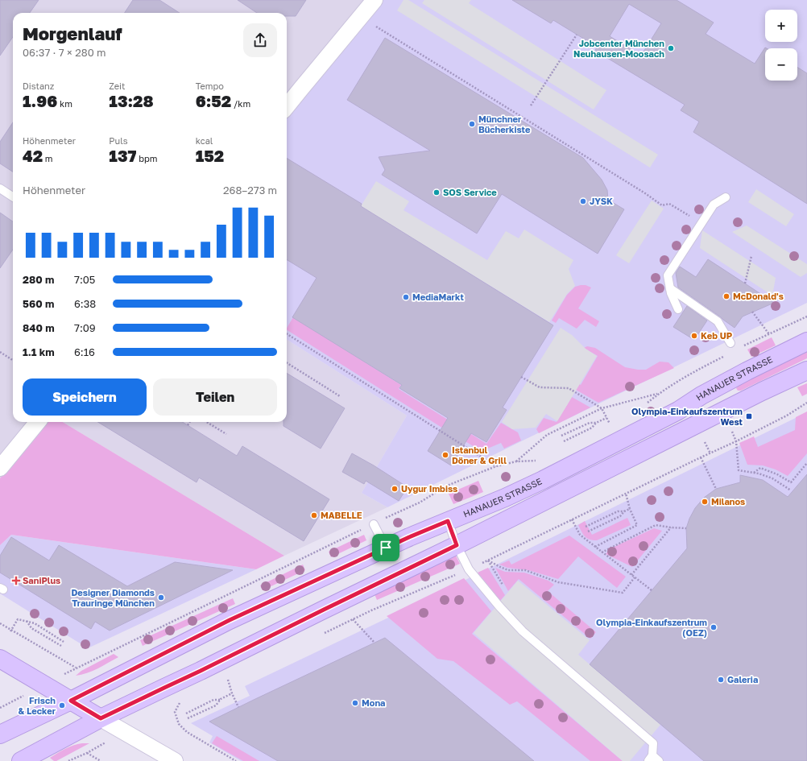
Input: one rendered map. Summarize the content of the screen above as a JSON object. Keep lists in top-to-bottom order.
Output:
{
  "streets": {
    "main road": ["HANAUER STRASSE"]
  },
  "places": {
    "other": [
      "Jobcenter München Neuhausen-Moosach",
      "Münchner Bücherkiste",
      "SOS Service",
      "JYSK",
      "McDonald's",
      "MediaMarkt",
      "Keb UP",
      "Istanbul Döner & Grill",
      "Uygur Imbiss",
      "Milanos",
      "MABELLE",
      "Designer Diamonds Trauringe München",
      "Olympia-Einkaufszentrum (OEZ)",
      "Galeria",
      "Mona",
      "Frisch & Lecker"
    ],
    "transit": ["Olympia-Einkaufszentrum West"],
    "health": ["SaniPlus"]
  },
  "page": {
    "map_buttons": ["+", "−"],
    "heading": ["Morgenlauf", "06:37 · 7 × 280 m"],
    "stats": [
      ["Distanz", "1.96 km"],
      ["Zeit", "13:28"],
      ["Tempo", "6:52 /km"],
      ["Höhenmeter", "42 m"],
      ["Puls", "137 bpm"],
      ["kcal", "152"]
    ],
    "chart": ["Höhenmeter", "268–273 m"],
    "list": [
      {
        "name": "280 m",
        "note": "7:05"
      },
      {
        "name": "560 m",
        "note": "6:38"
      },
      {
        "name": "840 m",
        "note": "7:09"
      },
      {
        "name": "1.1 km",
        "note": "6:16"
      }
    ],
    "buttons": ["Speichern", "Teilen"]
  }
}
